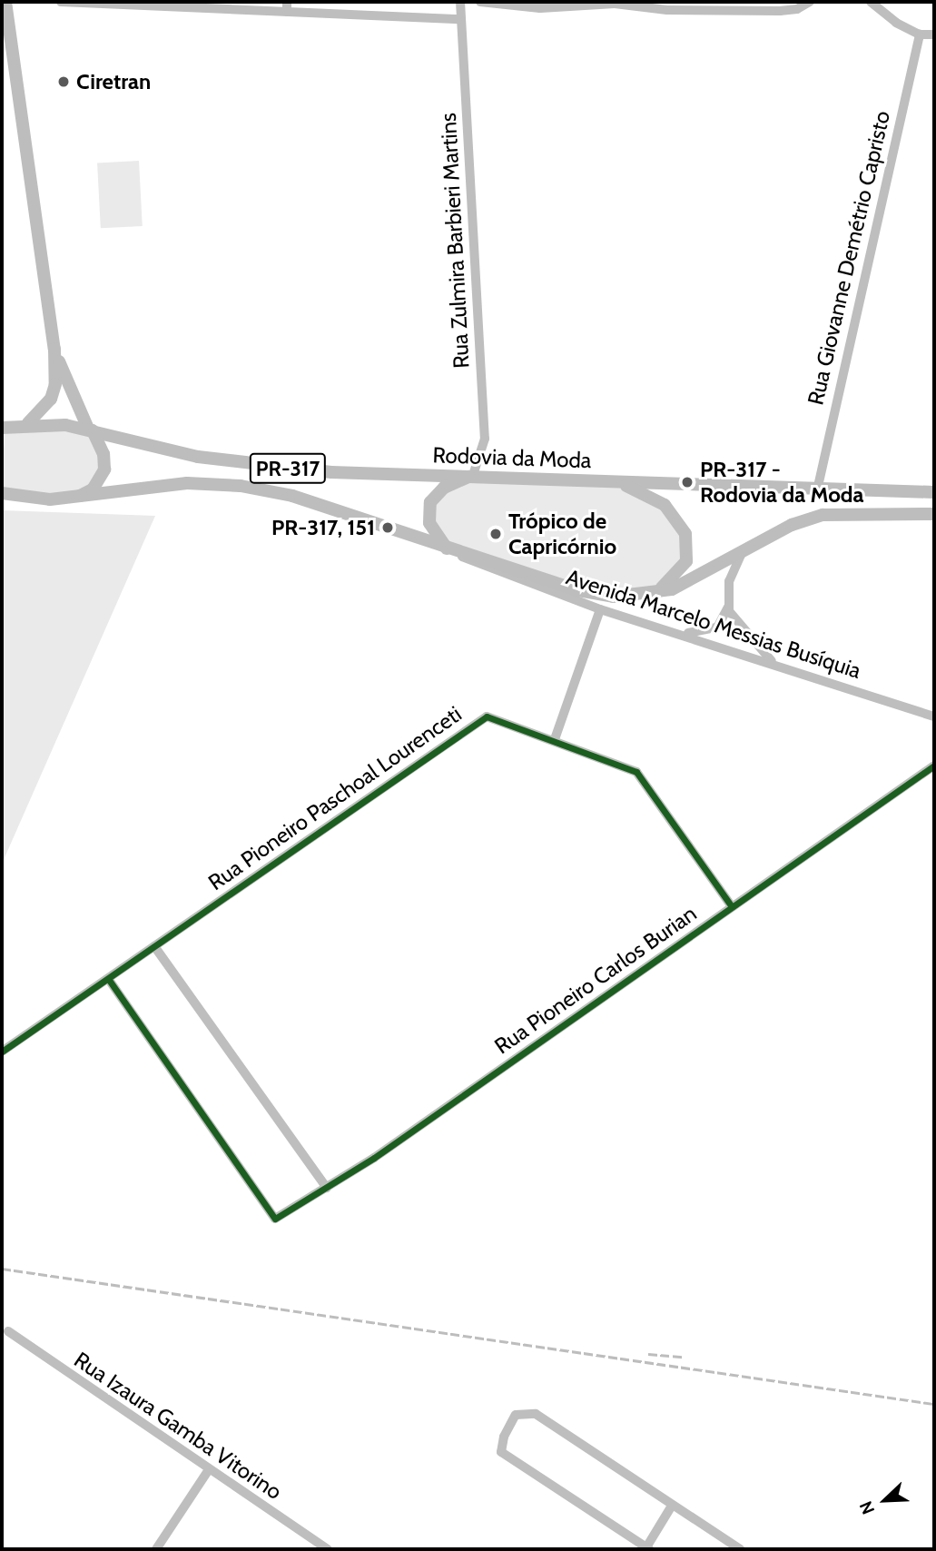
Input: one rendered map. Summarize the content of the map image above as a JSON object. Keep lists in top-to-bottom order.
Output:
{
  "streets": {
    "highway": ["Rodovia da Moda", "PR-317"],
    "street": [
      "Rua Zulmira Barbieri Martins",
      "Rua Giovanne Demétrio Capristo",
      "Avenida Marcelo Messias Busíquia",
      "Rua Pioneiro Paschoal Lourenceti",
      "Rua Pioneiro Carlos Burian",
      "Rua Izaura Gamba Vitorino"
    ]
  },
  "crossings": [
    ["Rua Zulmira Barbieri Martins", "Rodovia da Moda"],
    ["Rua Giovanne Demétrio Capristo", "Rodovia da Moda"],
    ["Rodovia da Moda", "PR-317"],
    ["PR-317", "Avenida Marcelo Messias Busíquia"],
    ["Rua Pioneiro Paschoal Lourenceti", "Rua Pioneiro Carlos Burian"]
  ],
  "places": [
    "Ciretran",
    "PR-317 - Rodovia da Moda",
    "PR-317, 151",
    "Trópico de Capricórnio"
  ],
  "north": "bottom left"
}
